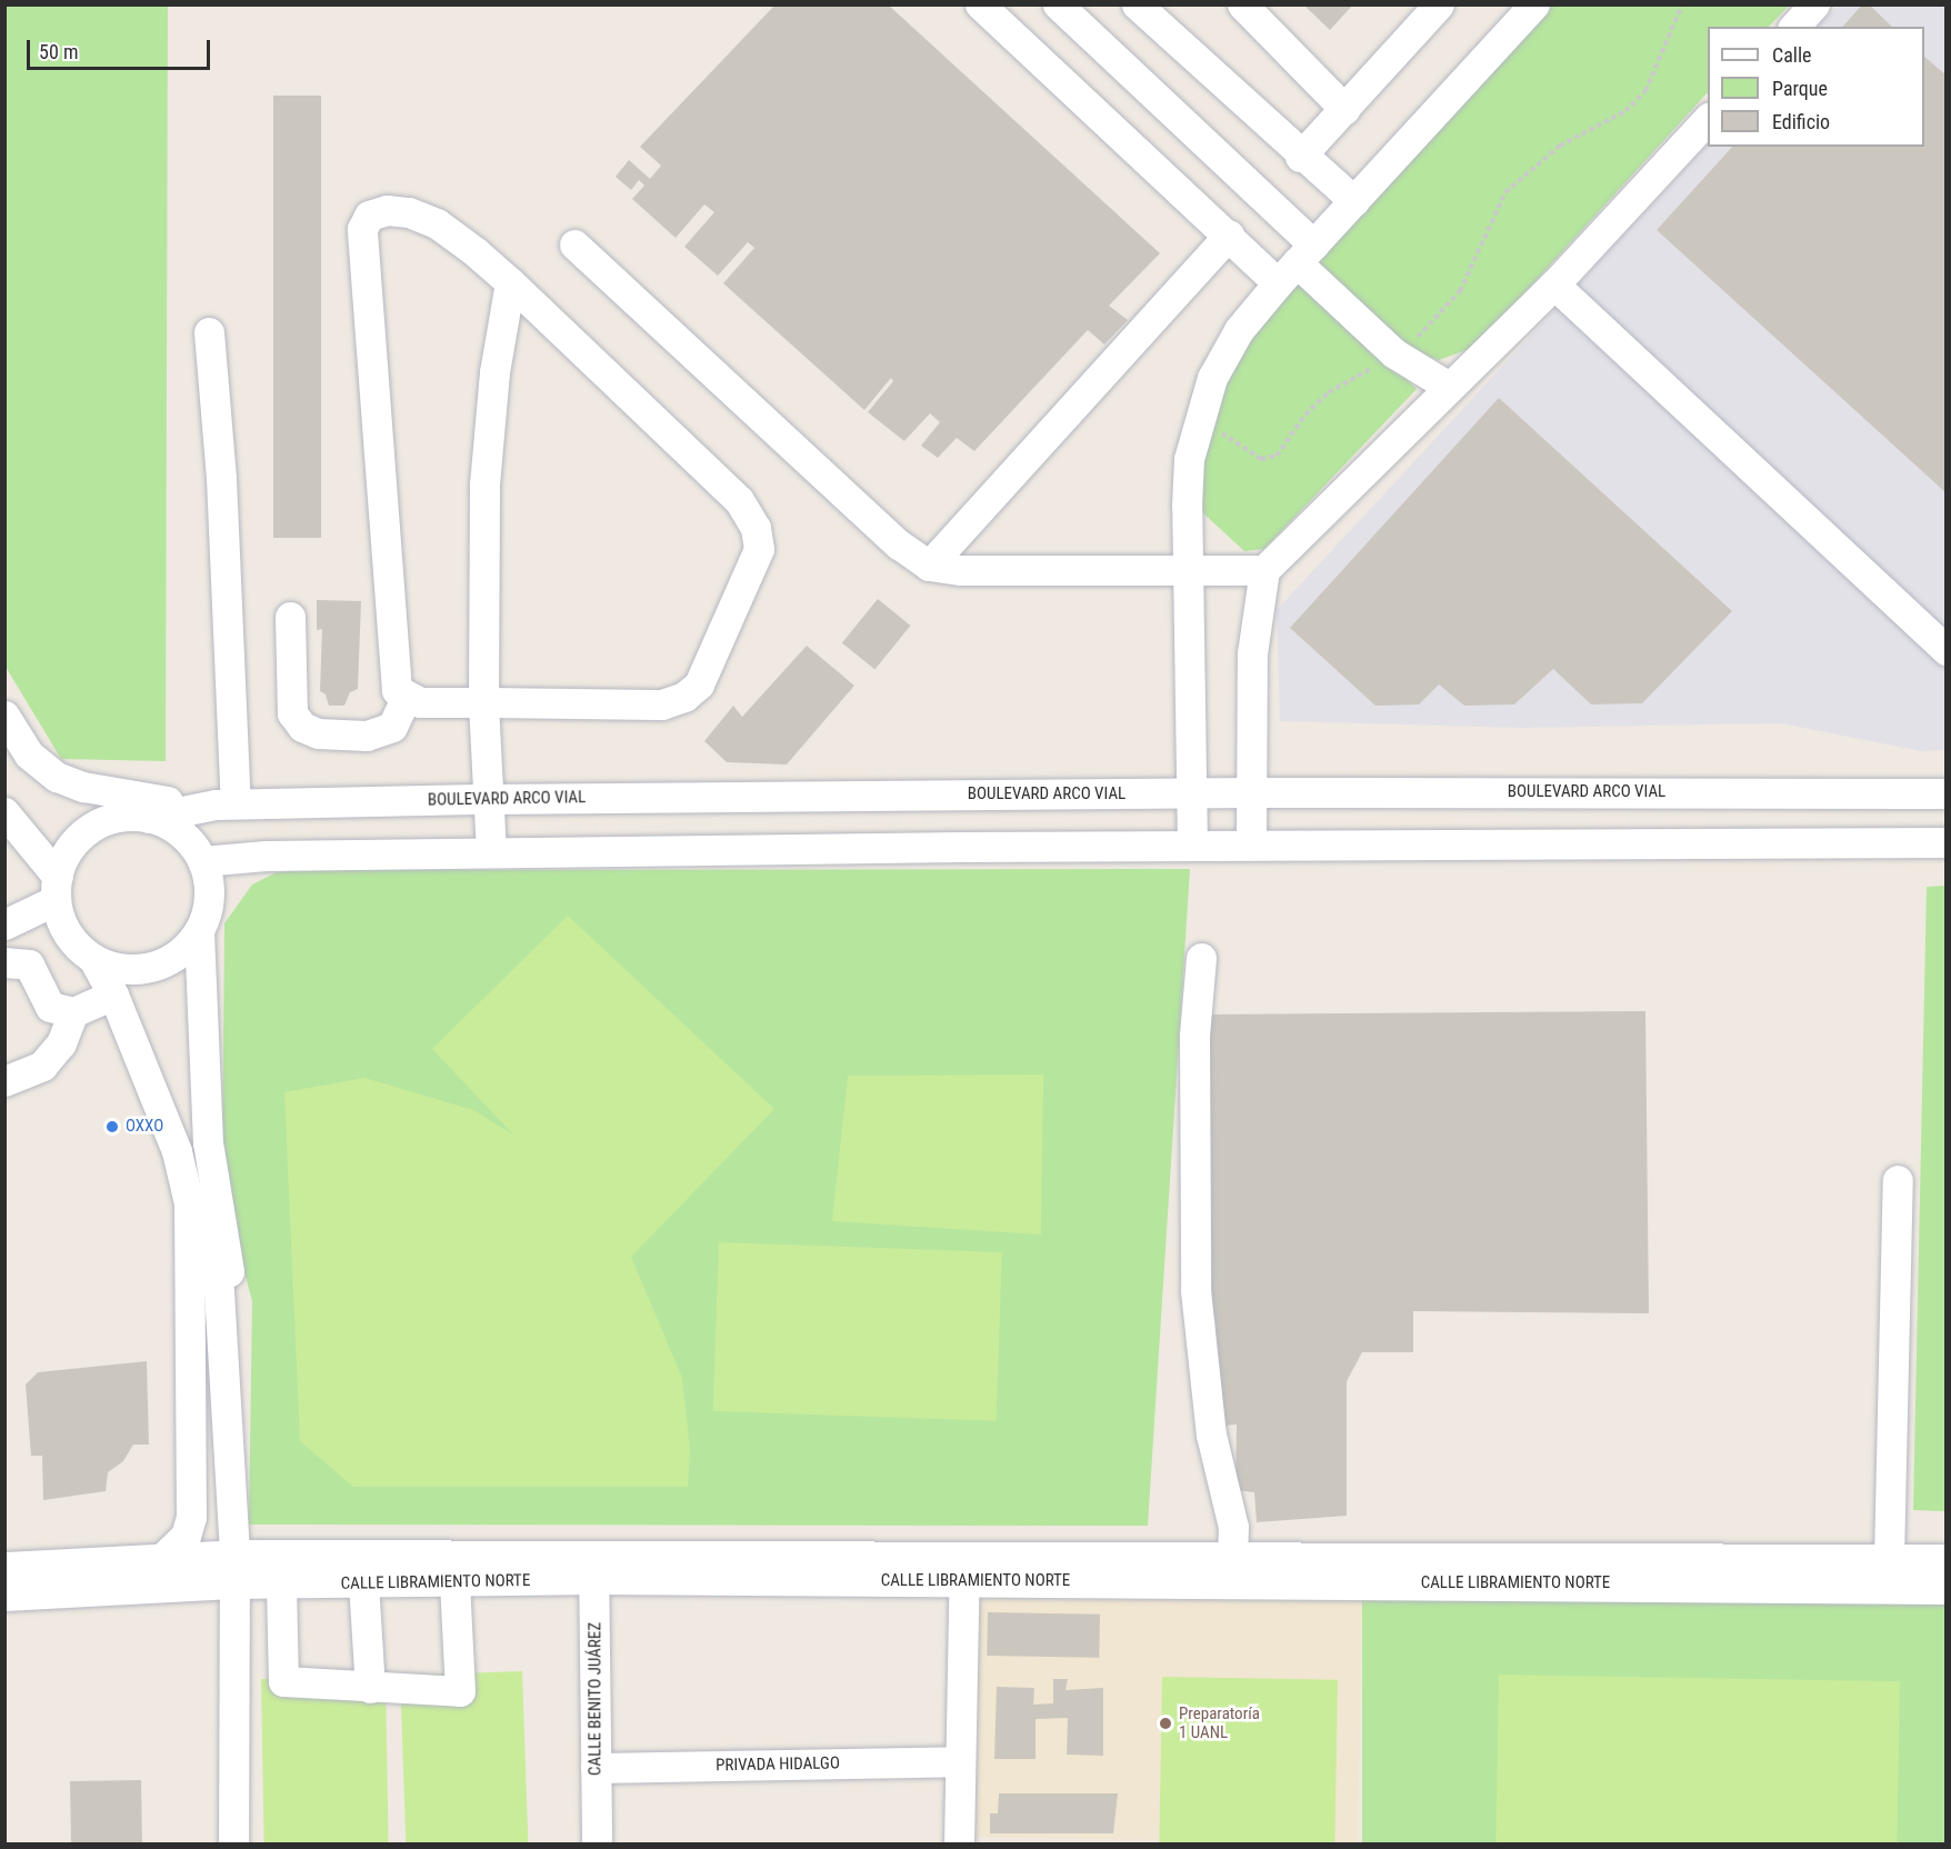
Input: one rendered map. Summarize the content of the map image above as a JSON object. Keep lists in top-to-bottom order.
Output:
{
  "streets": {
    "street": [
      "BOULEVARD ARCO VIAL",
      "CALLE LIBRAMIENTO NORTE",
      "CALLE BENITO JUÁREZ",
      "PRIVADA HIDALGO"
    ]
  },
  "crossings": [
    ["CALLE LIBRAMIENTO NORTE", "CALLE BENITO JUÁREZ"],
    ["CALLE BENITO JUÁREZ", "PRIVADA HIDALGO"]
  ],
  "places": ["OXXO", "Preparatoría 1 UANL"],
  "legend": ["Calle", "Parque", "Edificio"],
  "scale_bar": "50 m"
}
